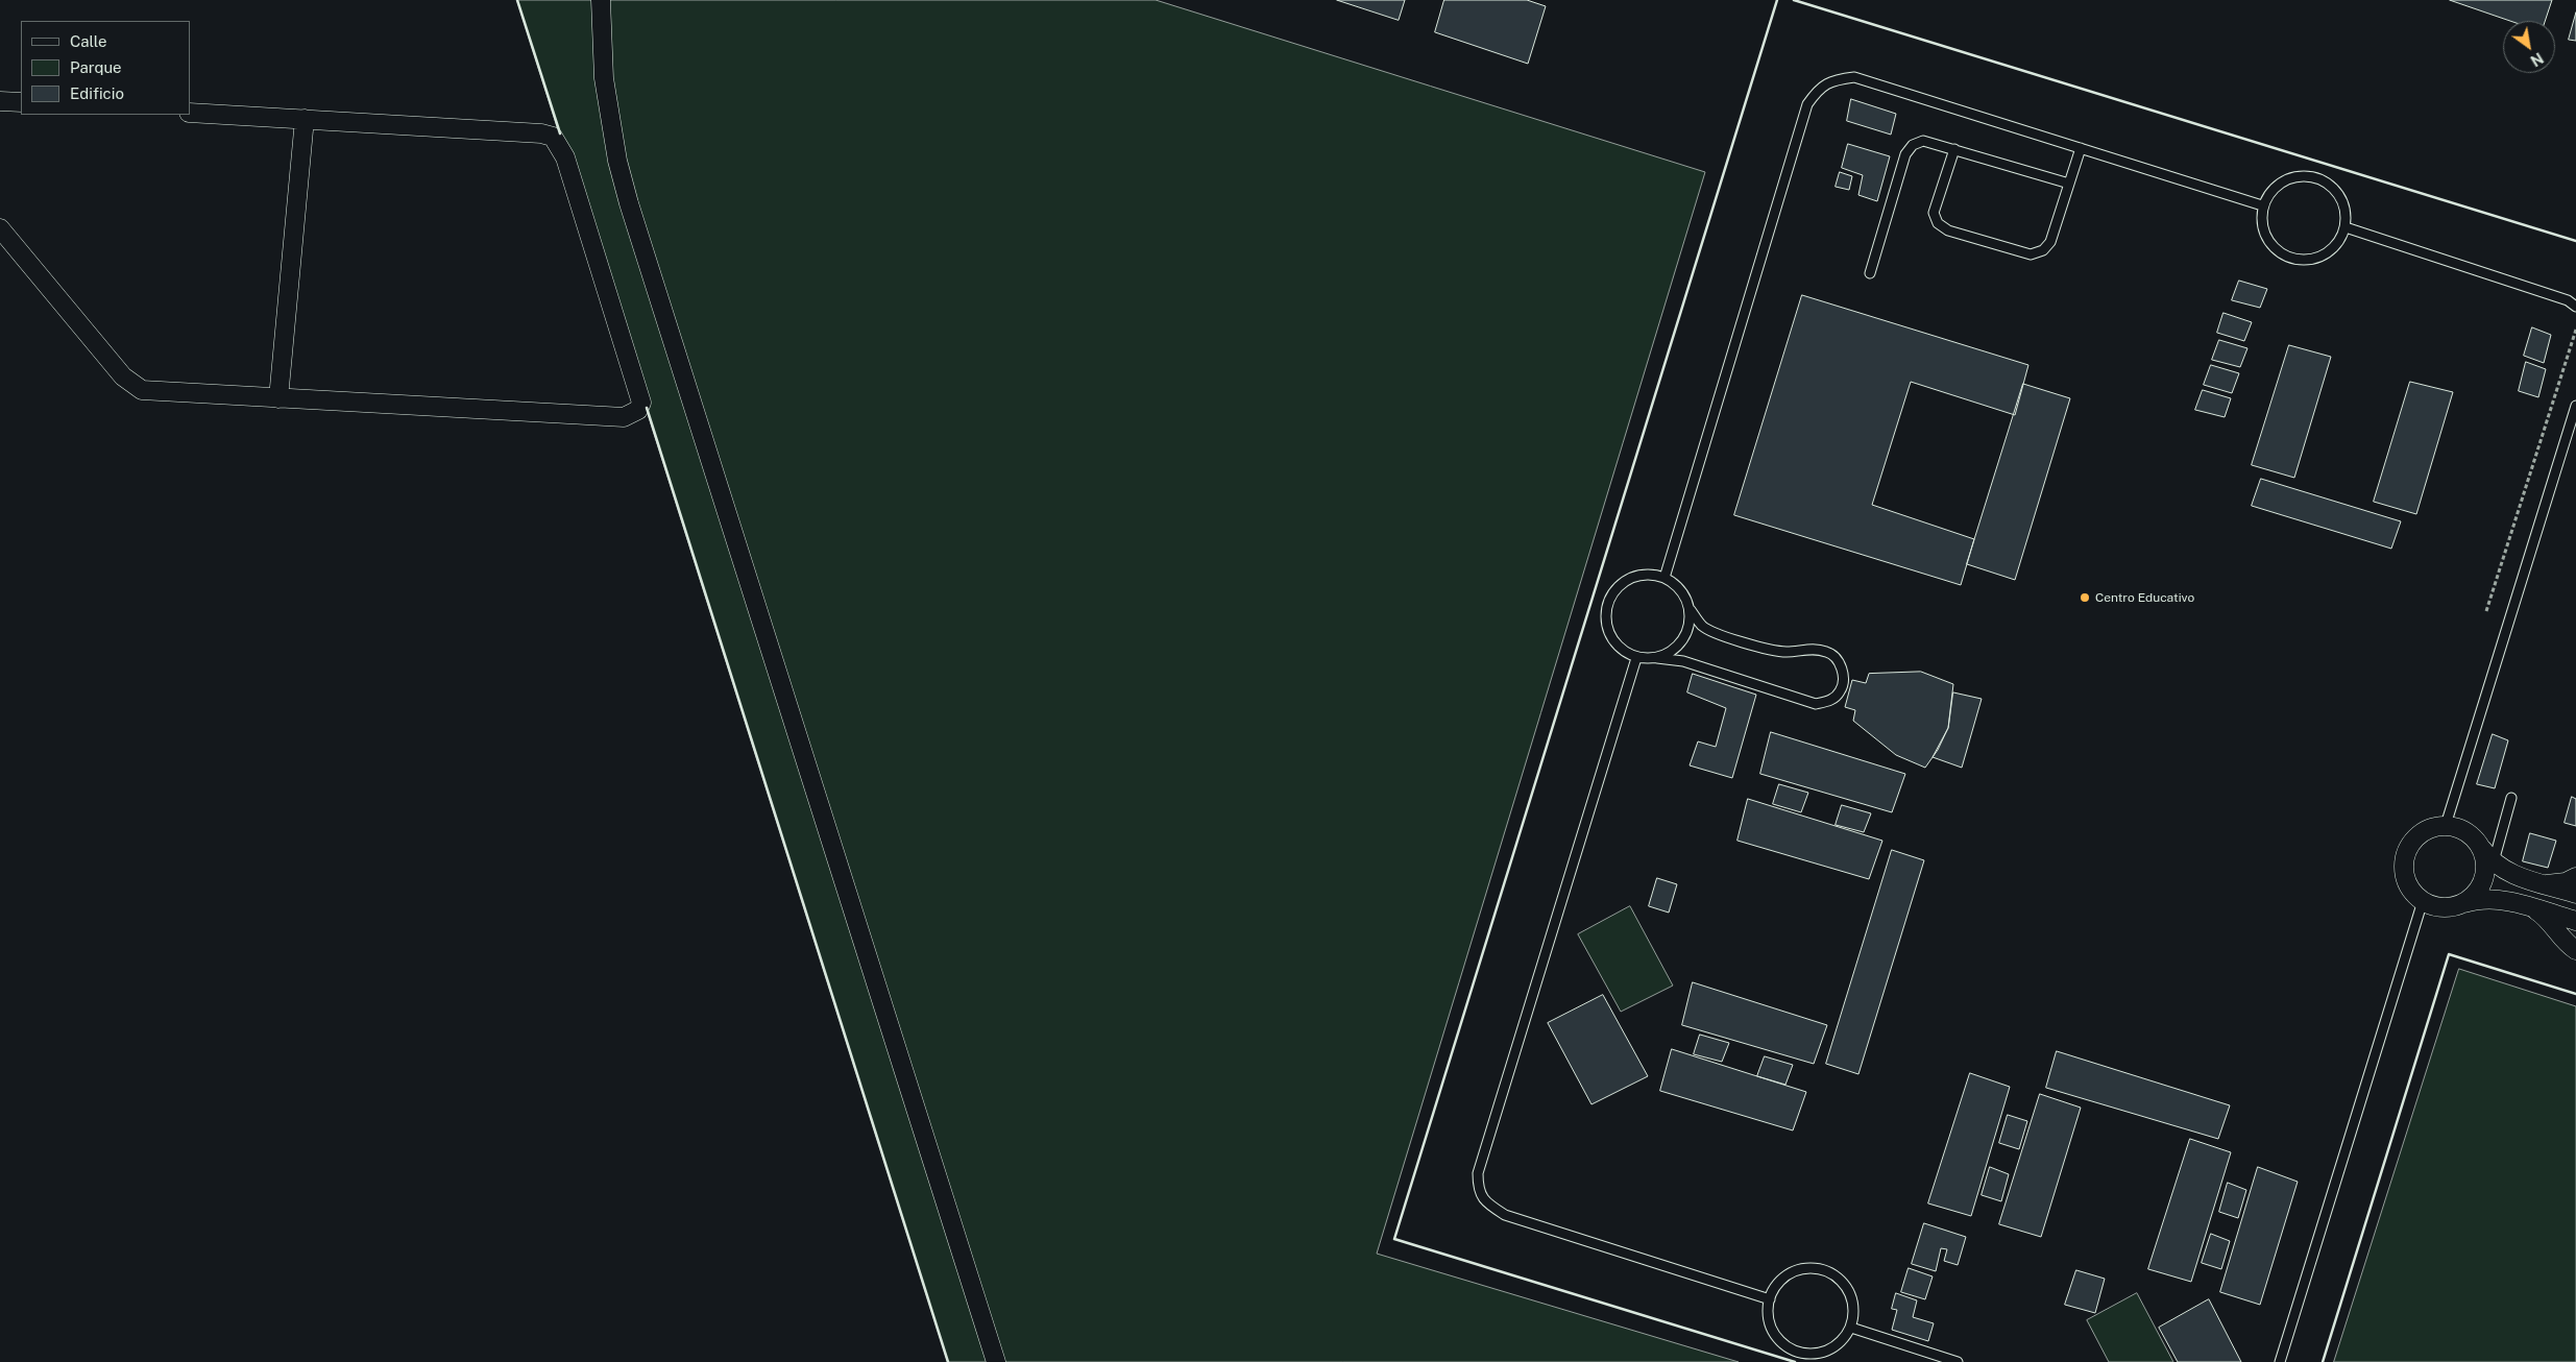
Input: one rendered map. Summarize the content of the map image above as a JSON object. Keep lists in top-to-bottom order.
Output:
{
  "places": ["Centro Educativo"],
  "legend": ["Calle", "Parque", "Edificio"],
  "north": "bottom right"
}
